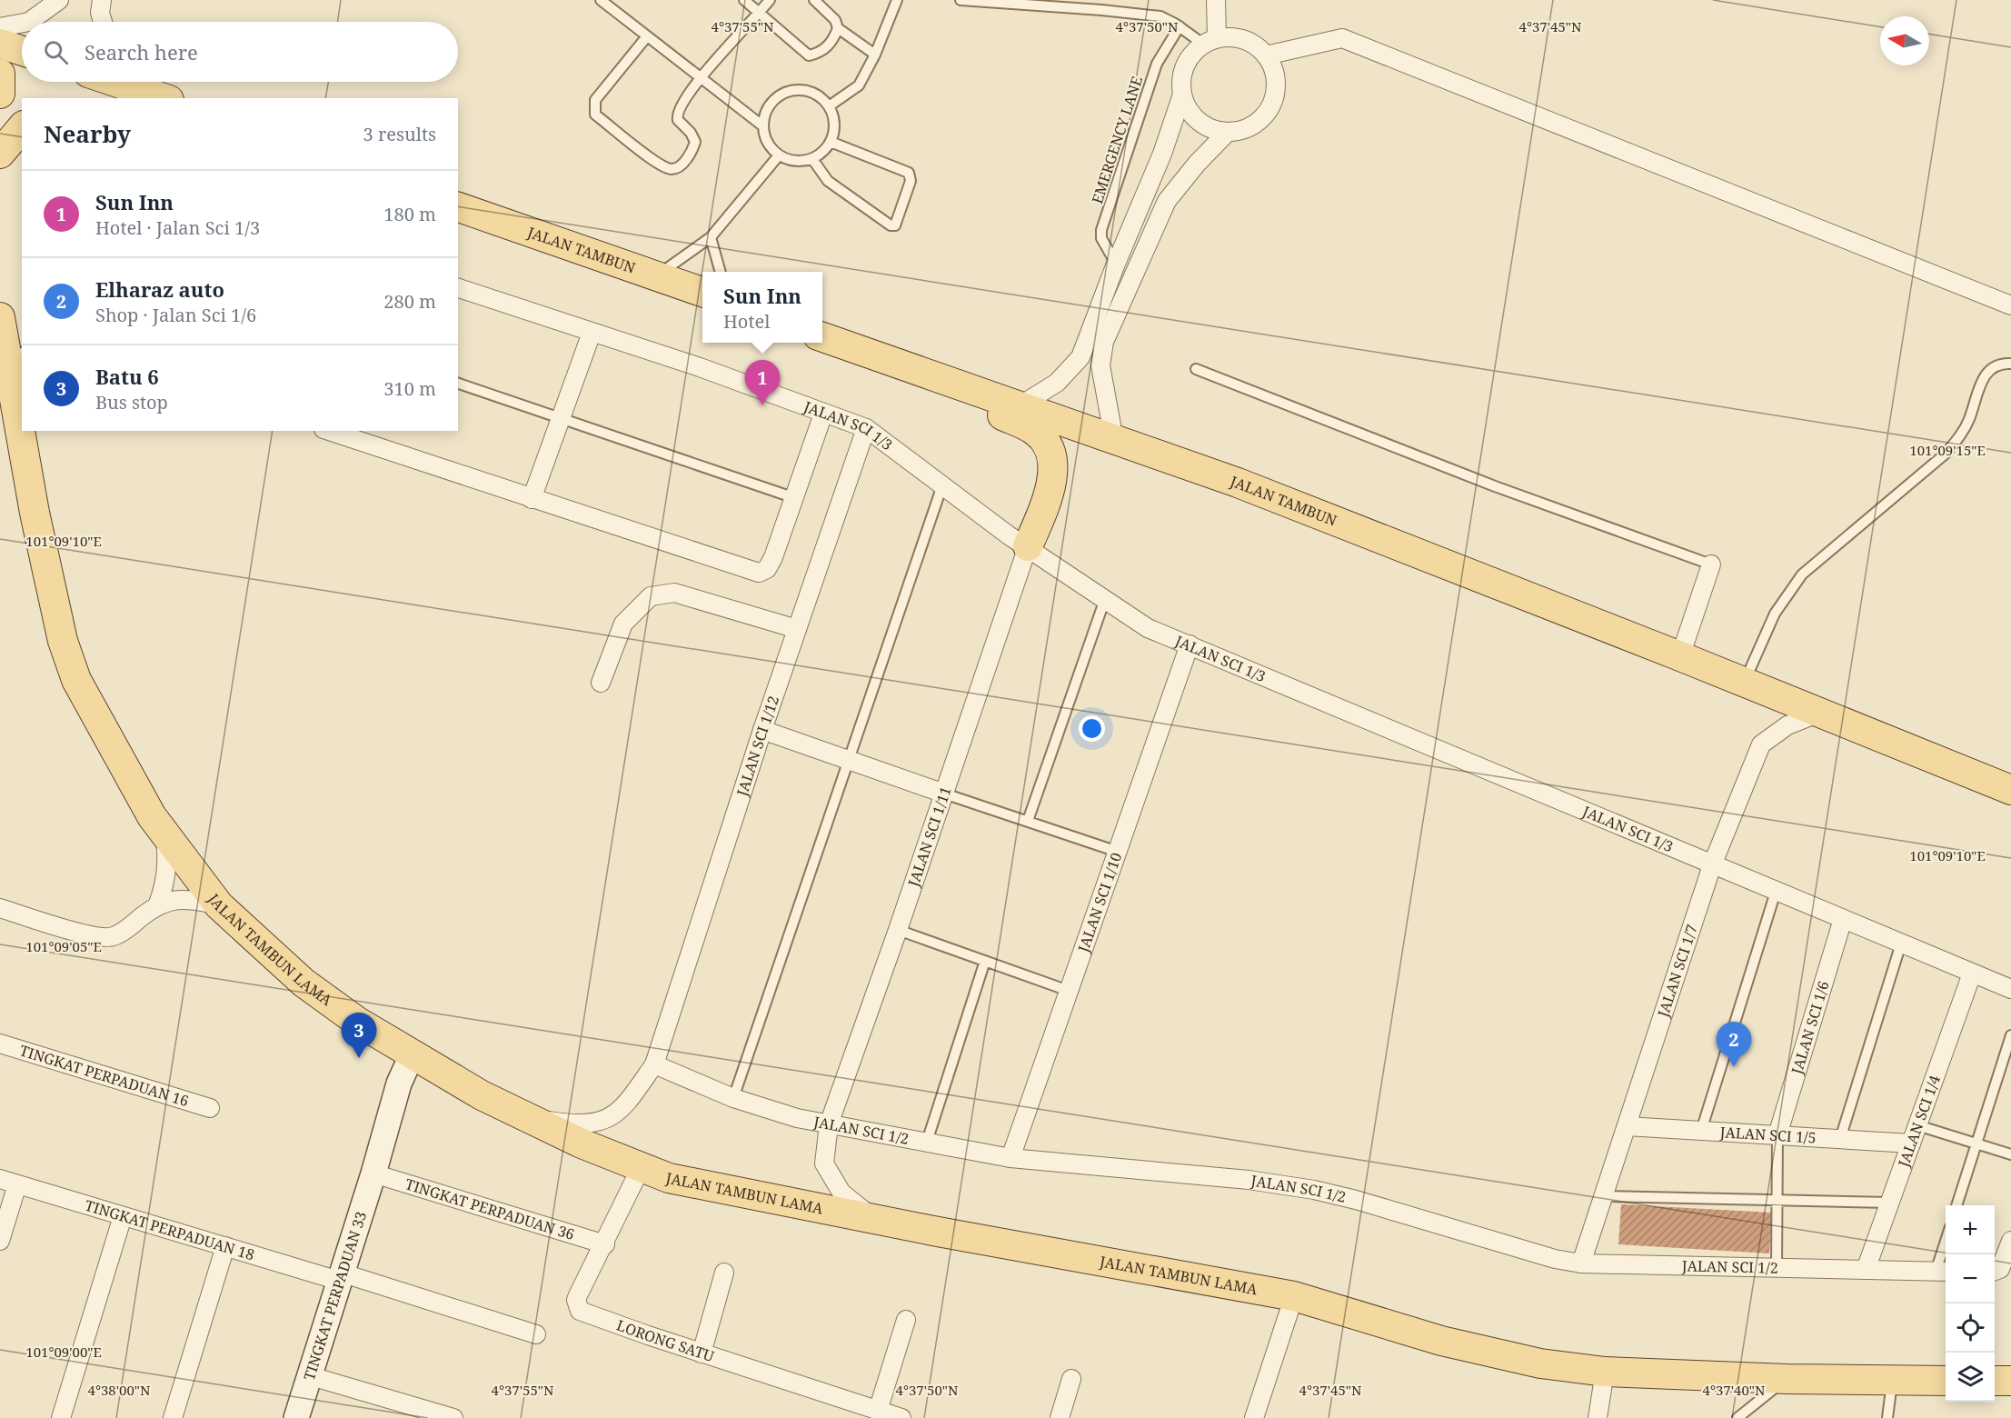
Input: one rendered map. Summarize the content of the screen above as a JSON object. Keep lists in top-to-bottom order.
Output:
{
  "streets": {
    "main road": ["JALAN TAMBUN", "JALAN TAMBUN LAMA"],
    "street": [
      "JALAN SCI 1/3",
      "JALAN SCI 1/12",
      "JALAN SCI 1/11",
      "JALAN SCI 1/10",
      "JALAN SCI 1/7",
      "JALAN SCI 1/6",
      "TINGKAT PERPADUAN 16",
      "JALAN SCI 1/4",
      "JALAN SCI 1/2",
      "JALAN SCI 1/5",
      "TINGKAT PERPADUAN 36",
      "TINGKAT PERPADUAN 18",
      "TINGKAT PERPADUAN 33",
      "LORONG SATU"
    ],
    "lane": ["EMERGENCY LANE"]
  },
  "crossings": [
    ["JALAN TAMBUN", "JALAN SCI 1/7"],
    ["JALAN SCI 1/3", "JALAN SCI 1/12"],
    ["JALAN SCI 1/3", "JALAN SCI 1/11"],
    ["JALAN SCI 1/3", "JALAN SCI 1/10"],
    ["JALAN SCI 1/3", "JALAN SCI 1/7"],
    ["JALAN SCI 1/3", "JALAN SCI 1/6"],
    ["JALAN SCI 1/3", "JALAN SCI 1/4"],
    ["JALAN SCI 1/12", "JALAN TAMBUN LAMA"],
    ["JALAN SCI 1/12", "JALAN SCI 1/2"],
    ["JALAN SCI 1/11", "JALAN TAMBUN LAMA"],
    ["JALAN SCI 1/11", "JALAN SCI 1/2"],
    ["JALAN SCI 1/10", "JALAN SCI 1/2"],
    ["JALAN TAMBUN LAMA", "TINGKAT PERPADUAN 33"],
    ["JALAN TAMBUN LAMA", "LORONG SATU"],
    ["JALAN SCI 1/7", "JALAN SCI 1/2"],
    ["JALAN SCI 1/7", "JALAN SCI 1/5"],
    ["JALAN SCI 1/6", "JALAN SCI 1/5"],
    ["JALAN SCI 1/4", "JALAN SCI 1/2"],
    ["JALAN SCI 1/4", "JALAN SCI 1/5"],
    ["TINGKAT PERPADUAN 36", "TINGKAT PERPADUAN 33"],
    ["TINGKAT PERPADUAN 36", "LORONG SATU"],
    ["TINGKAT PERPADUAN 18", "TINGKAT PERPADUAN 33"]
  ],
  "north": "left",
  "page": {
    "search": "Search here",
    "heading": ["Nearby", "3 results"],
    "list": [
      {
        "mark": "1",
        "name": "Sun Inn",
        "note": "Hotel · Jalan Sci 1/3",
        "value": "180 m"
      },
      {
        "mark": "2",
        "name": "Elharaz auto",
        "note": "Shop · Jalan Sci 1/6",
        "value": "280 m"
      },
      {
        "mark": "3",
        "name": "Batu 6",
        "note": "Bus stop",
        "value": "310 m"
      }
    ],
    "popup": ["Sun Inn", "Hotel"],
    "pins": ["1", "3", "2"],
    "map_buttons": ["+", "−"]
  },
  "coordinates": [
    "4°37'55\"N",
    "4°37'50\"N",
    "4°37'45\"N",
    "101°09'15\"E",
    "101°09'10\"E",
    "101°09'05\"E",
    "101°09'00\"E",
    "4°38'00\"N",
    "4°37'40\"N"
  ]
}
